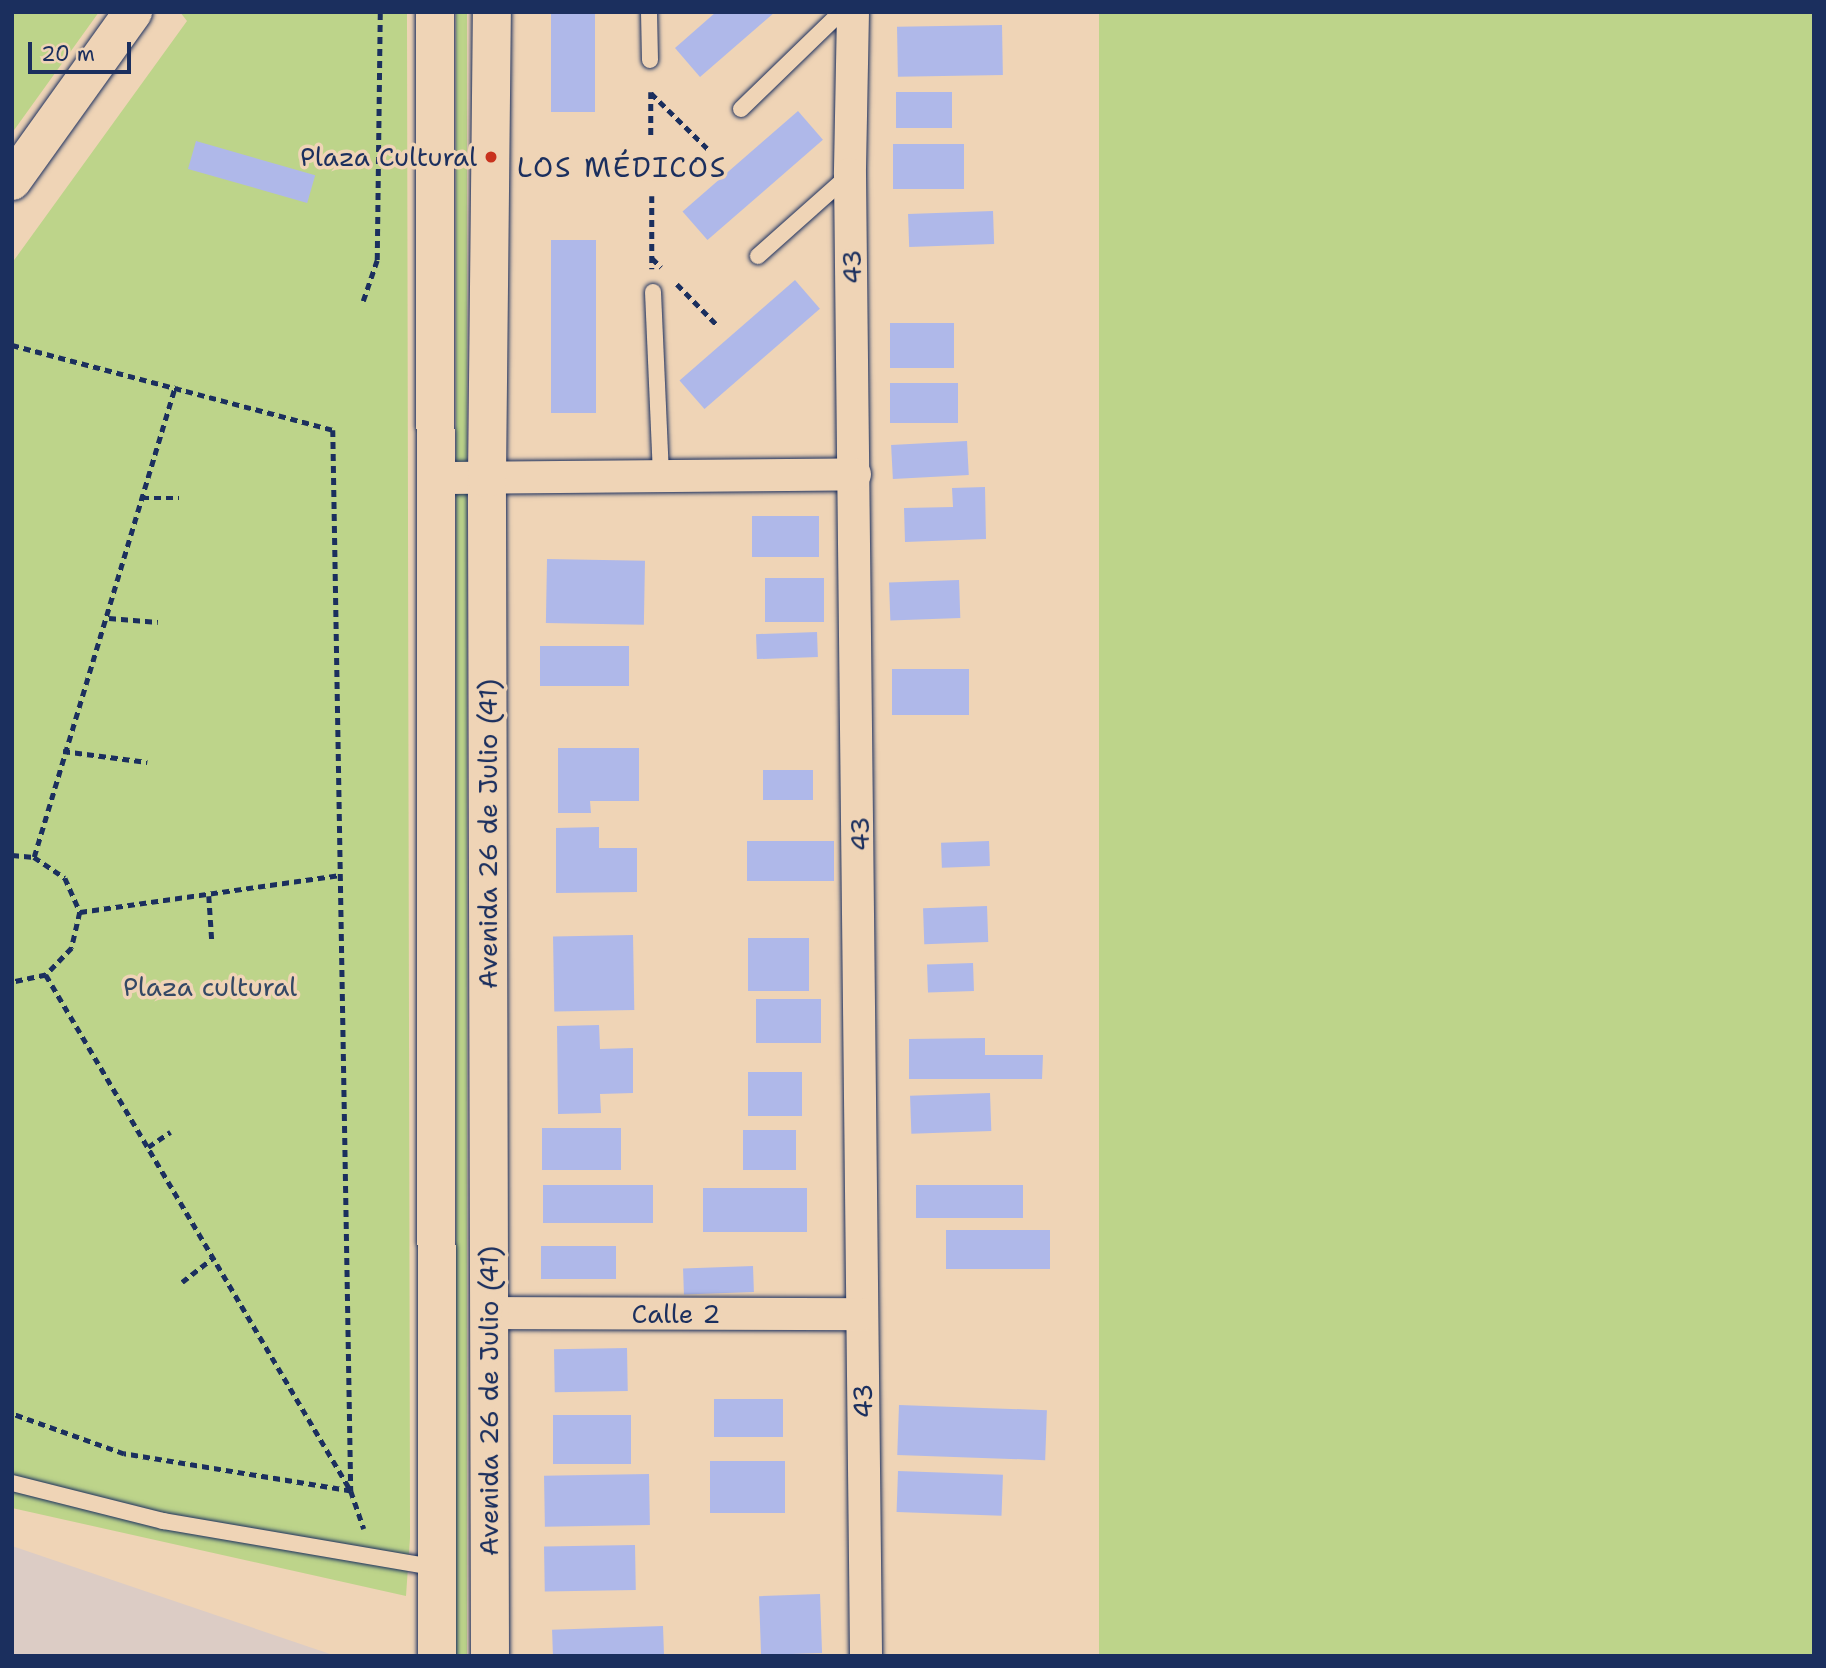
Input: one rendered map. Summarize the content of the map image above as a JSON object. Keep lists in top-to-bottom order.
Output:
{
  "streets": {
    "main road": ["Avenida 26 de Julio (41)"],
    "street": ["43", "Calle 2"]
  },
  "crossings": [
    ["43", "Calle 2"],
    ["Avenida 26 de Julio (41)", "Calle 2"]
  ],
  "districts": ["LOS MÉDICOS"],
  "parks": ["Plaza cultural"],
  "places": ["Plaza Cultural"],
  "scale_bar": "20 m"
}
